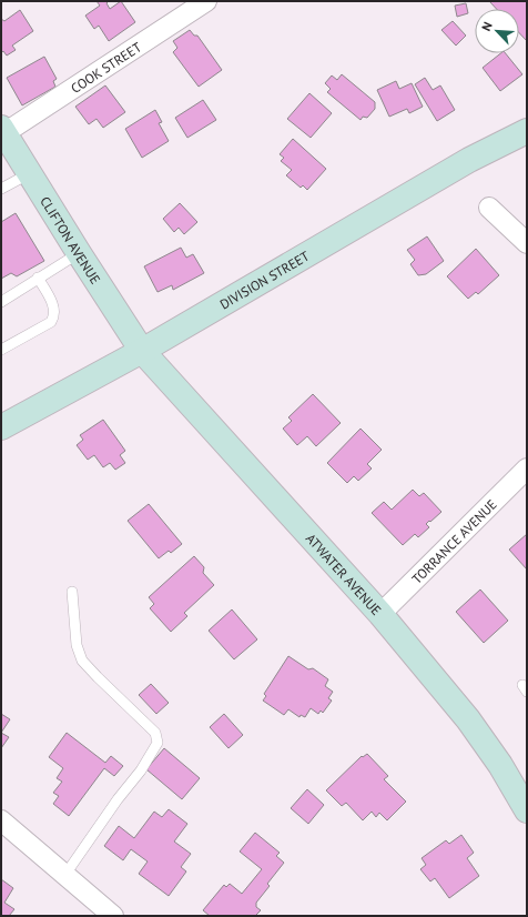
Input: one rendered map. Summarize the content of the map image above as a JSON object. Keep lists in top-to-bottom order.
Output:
{
  "streets": {
    "main road": ["CLIFTON AVENUE", "DIVISION STREET", "ATWATER AVENUE"],
    "street": ["COOK STREET", "TORRANCE AVENUE"]
  },
  "crossings": [
    ["COOK STREET", "CLIFTON AVENUE"],
    ["CLIFTON AVENUE", "DIVISION STREET"],
    ["CLIFTON AVENUE", "ATWATER AVENUE"],
    ["DIVISION STREET", "ATWATER AVENUE"],
    ["TORRANCE AVENUE", "ATWATER AVENUE"]
  ],
  "north": "top left"
}
